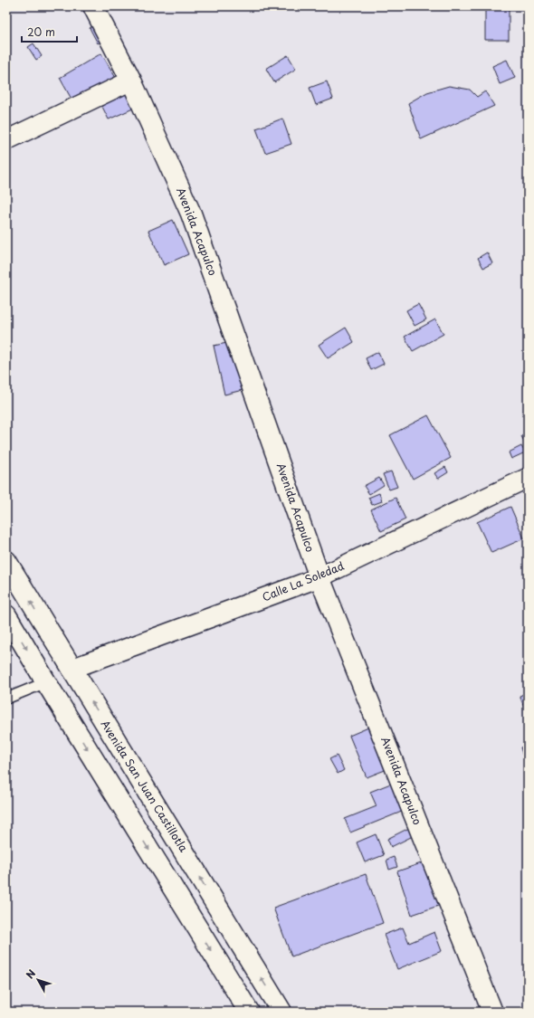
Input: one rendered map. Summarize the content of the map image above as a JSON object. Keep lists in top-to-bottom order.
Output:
{
  "streets": {
    "street": ["Avenida Acapulco", "Calle La Soledad", "Avenida San Juan Castillotla"]
  },
  "crossings": [
    ["Avenida Acapulco", "Calle La Soledad"],
    ["Calle La Soledad", "Avenida San Juan Castillotla"]
  ],
  "scale_bar": "20 m",
  "north": "top left"
}
